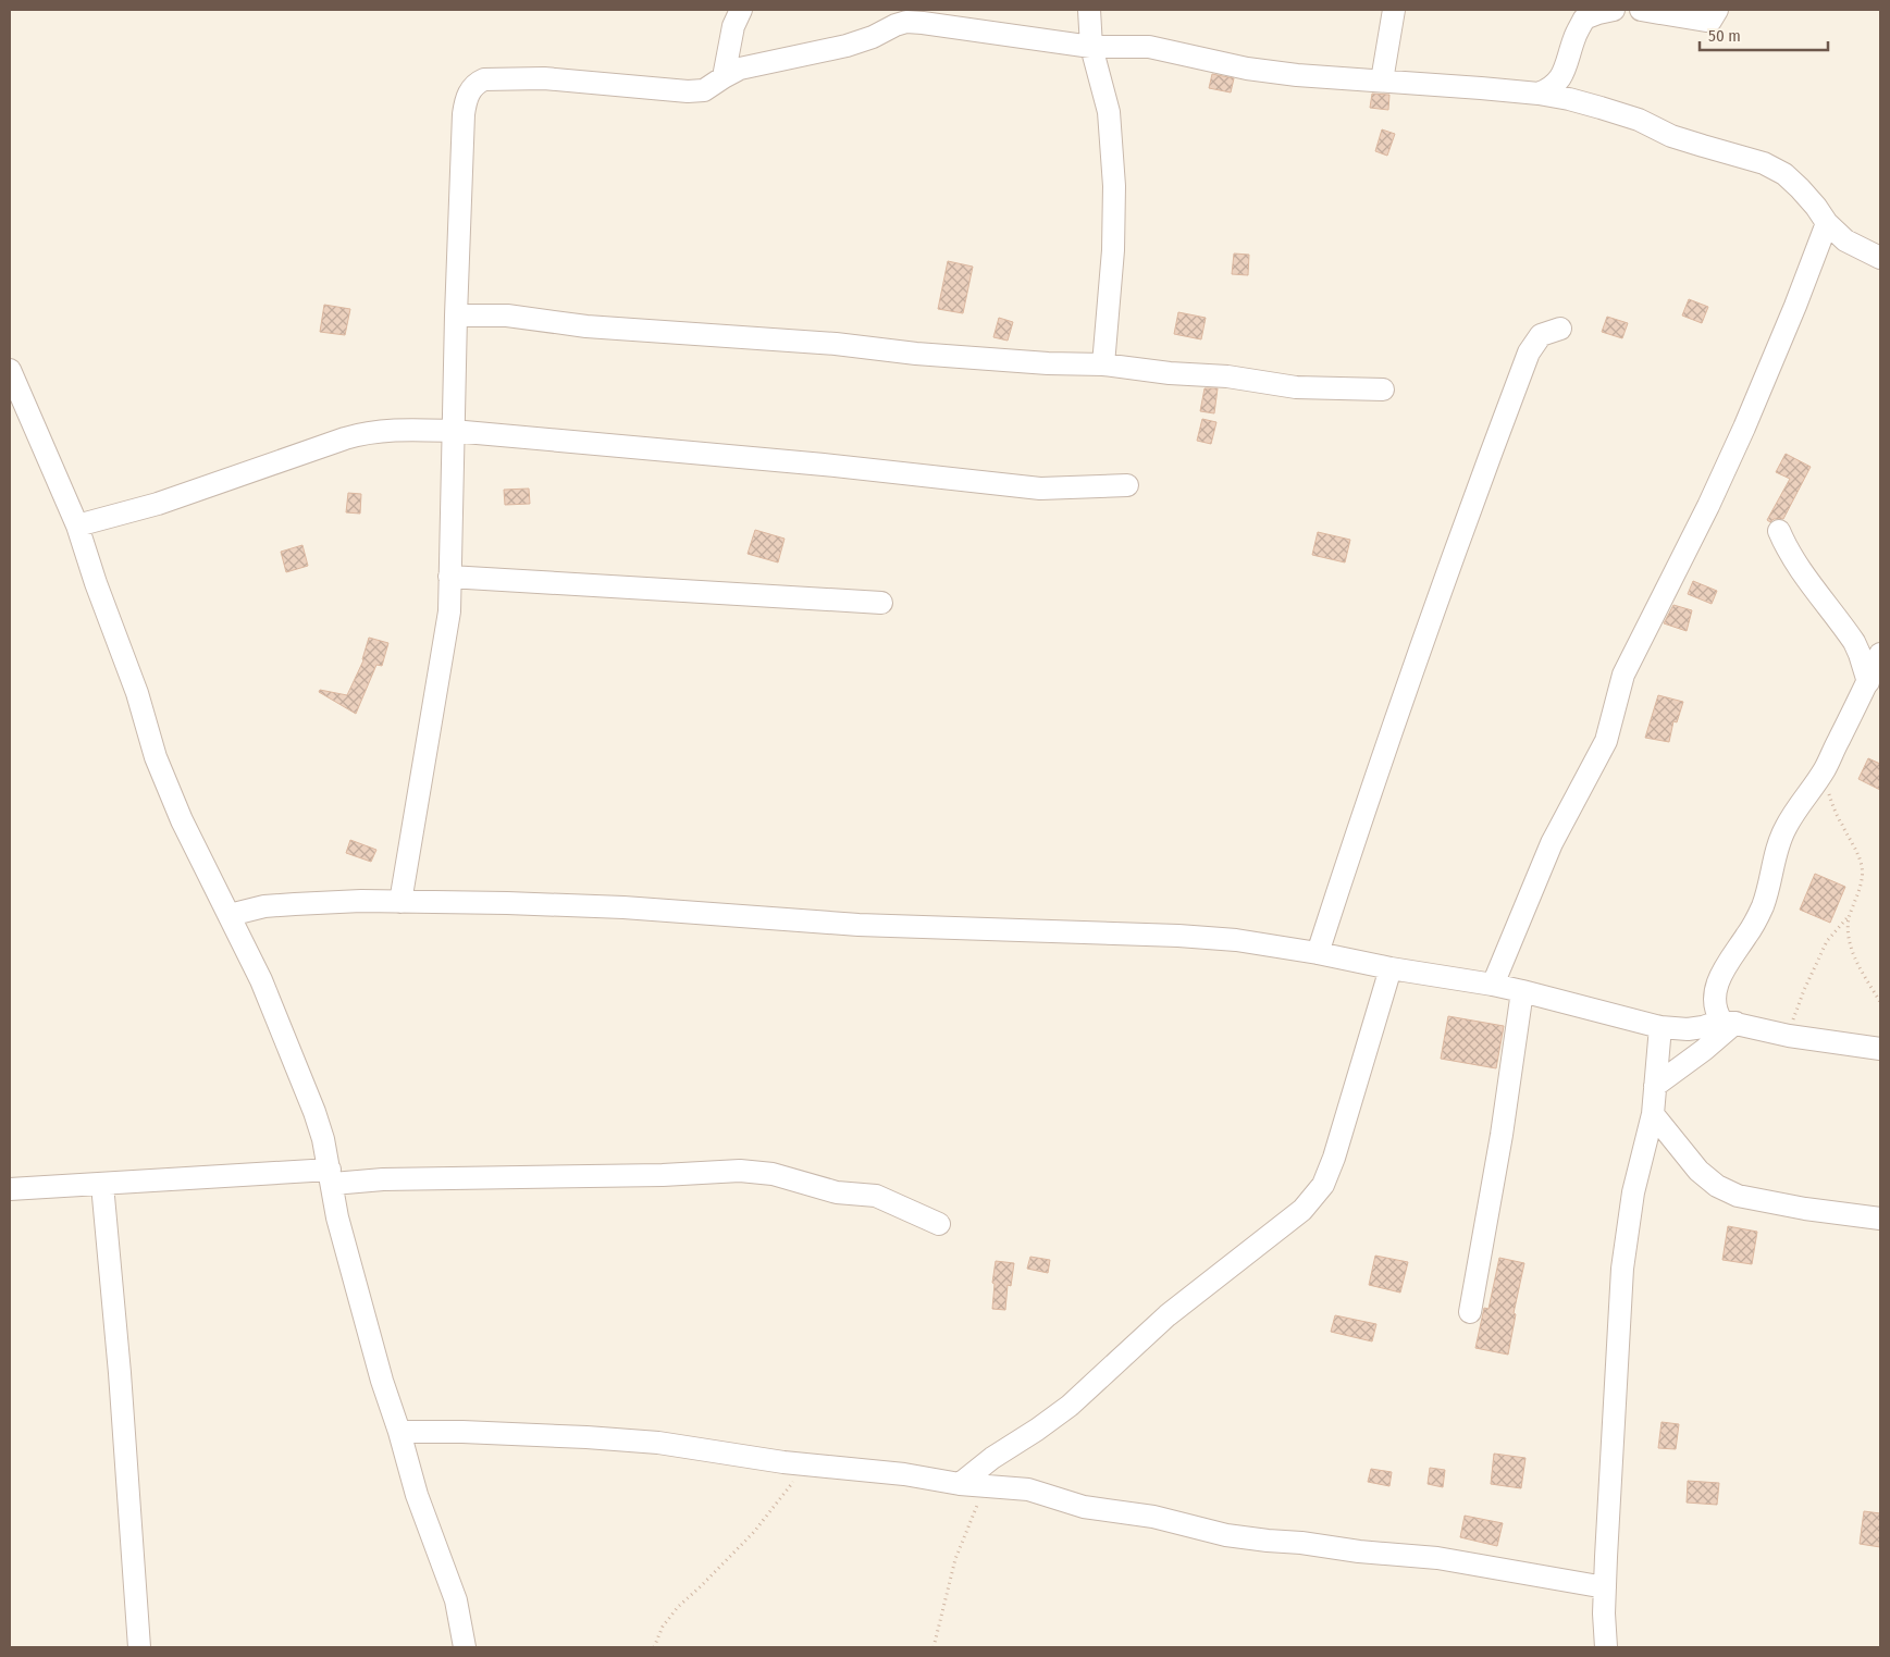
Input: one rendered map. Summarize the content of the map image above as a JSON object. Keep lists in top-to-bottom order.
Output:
{
  "scale_bar": "50 m"
}
